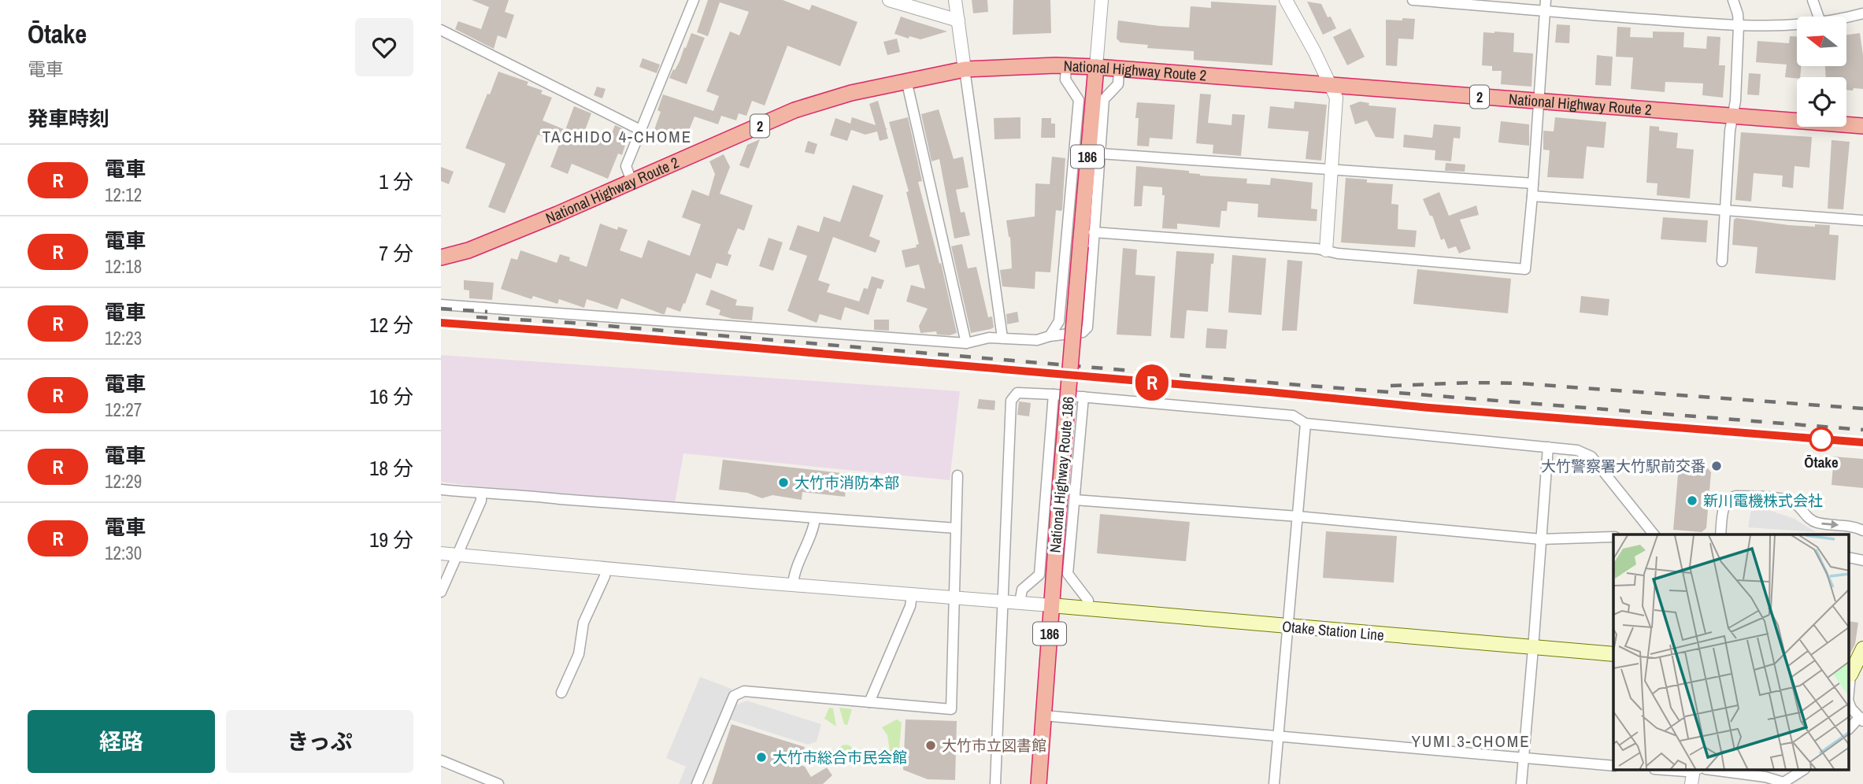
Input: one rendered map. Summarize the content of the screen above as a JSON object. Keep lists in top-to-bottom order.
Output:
{
  "streets": {
    "highway": [
      "National Highway Route 2",
      "2",
      "186",
      "National Highway Route 186"
    ],
    "main road": ["Otake Station Line"]
  },
  "crossings": [
    ["National Highway Route 2", "National Highway Route 186"],
    ["National Highway Route 186", "Otake Station Line"]
  ],
  "districts": ["TACHIDO 4-CHOME", "YUMI 3-CHOME"],
  "places": [
    "Ōtake",
    "大竹警察署大竹駅前交番",
    "大竹市消防本部",
    "新川電機株式会社",
    "大竹市立図書館",
    "大竹市総合市民会館"
  ],
  "north": "left",
  "page": {
    "heading": [
      ["Ōtake", "電車"],
      "発車時刻"
    ],
    "on_map": "R",
    "list": [
      {
        "mark": "R",
        "name": "電車",
        "note": "12:12",
        "value": "1 分"
      },
      {
        "mark": "R",
        "name": "電車",
        "note": "12:18",
        "value": "7 分"
      },
      {
        "mark": "R",
        "name": "電車",
        "note": "12:23",
        "value": "12 分"
      },
      {
        "mark": "R",
        "name": "電車",
        "note": "12:27",
        "value": "16 分"
      },
      {
        "mark": "R",
        "name": "電車",
        "note": "12:29",
        "value": "18 分"
      },
      {
        "mark": "R",
        "name": "電車",
        "note": "12:30",
        "value": "19 分"
      }
    ],
    "buttons": ["経路", "きっぷ"]
  }
}
